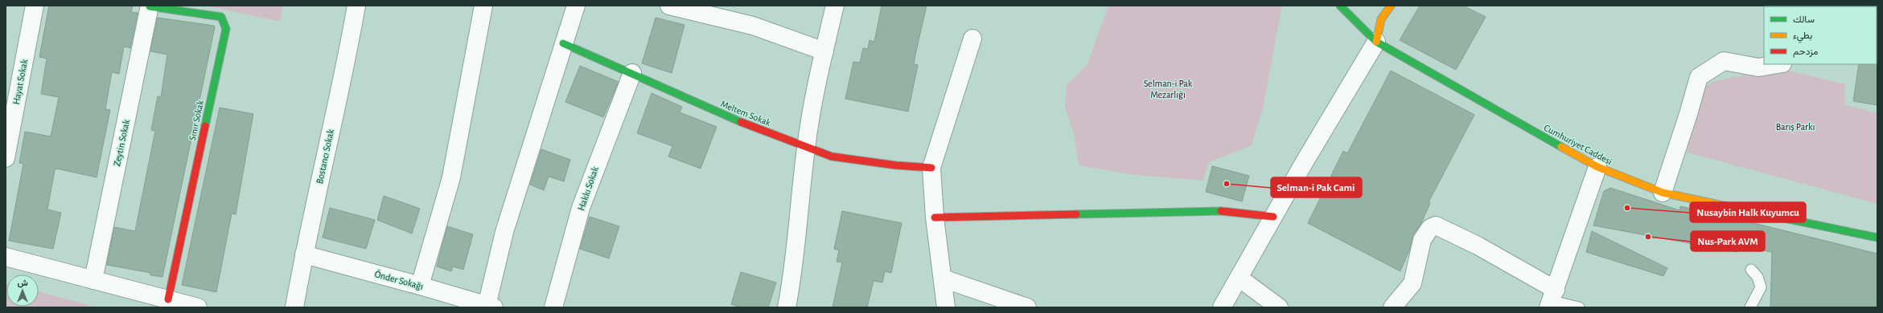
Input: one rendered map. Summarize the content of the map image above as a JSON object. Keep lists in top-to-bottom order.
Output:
{
  "streets": {
    "street": [
      "Hayat Sokak",
      "Meltem Sokak",
      "Sınır Sokak",
      "Zeytin Sokak",
      "Cumhuriyet Caddesi",
      "Bostancı Sokak",
      "Hakkı Sokak",
      "Önder Sokağı"
    ]
  },
  "crossings": [
    ["Meltem Sokak", "Hakkı Sokak"],
    ["Sınır Sokak", "Zeytin Sokak"],
    ["Bostancı Sokak", "Önder Sokağı"]
  ],
  "parks": ["Selman-i Pak Mezarlığı", "Barış Parkı"],
  "places": ["Selman-i Pak Cami", "Nusaybin Halk Kuyumcu", "Nus-Park AVM"],
  "legend": ["سالك", "بطيء", "مزدحم"],
  "north": "top"
}
